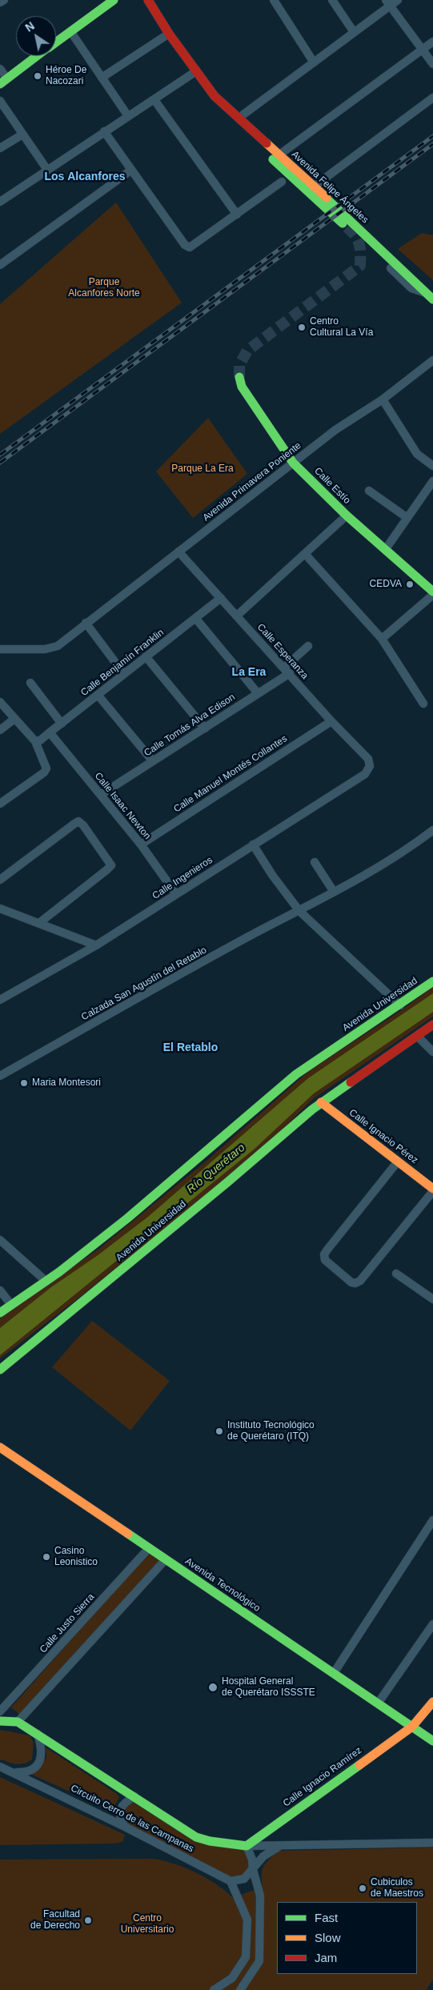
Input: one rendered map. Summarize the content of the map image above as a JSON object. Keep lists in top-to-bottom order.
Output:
{
  "streets": {
    "street": [
      "Avenida Felipe Ángeles",
      "Avenida Primavera Poniente",
      "Calle Estío",
      "Calle Esperanza",
      "Calle Benjamín Franklin",
      "Calle Tomás Alva Edison",
      "Calle Manuel Montés Collantes",
      "Calle Isaac Newton",
      "Calle Ingenieros",
      "Calzada San Agustín del Retablo",
      "Avenida Universidad",
      "Calle Ignacio Pérez",
      "Avenida Tecnológico",
      "Calle Justo Sierra",
      "Calle Ignacio Ramírez",
      "Circuito Cerro de las Campanas"
    ]
  },
  "crossings": [
    ["Avenida Primavera Poniente", "Calle Estío"],
    ["Avenida Primavera Poniente", "Calle Esperanza"],
    ["Calle Esperanza", "Calle Benjamín Franklin"],
    ["Calle Esperanza", "Calle Tomás Alva Edison"],
    ["Calle Esperanza", "Calle Manuel Montés Collantes"],
    ["Calle Esperanza", "Calle Ingenieros"],
    ["Calle Benjamín Franklin", "Calle Isaac Newton"],
    ["Calle Tomás Alva Edison", "Calle Isaac Newton"],
    ["Calle Manuel Montés Collantes", "Calle Isaac Newton"],
    ["Calle Isaac Newton", "Calle Ingenieros"],
    ["Avenida Universidad", "Calle Ignacio Pérez"],
    ["Avenida Tecnológico", "Calle Justo Sierra"],
    ["Avenida Tecnológico", "Calle Ignacio Ramírez"],
    ["Calle Ignacio Ramírez", "Circuito Cerro de las Campanas"]
  ],
  "districts": ["Los Alcanfores", "La Era", "El Retablo"],
  "water": ["Río Querétaro"],
  "parks": ["Parque Alcanfores Norte", "Parque La Era", "Centro Universitario"],
  "places": [
    "Héroe De Nacozari",
    "Centro Cultural La Vía",
    "CEDVA",
    "Maria Montesori",
    "Instituto Tecnológico de Querétaro (ITQ)",
    "Casino Leonistico",
    "Hospital General de Querétaro ISSSTE",
    "Cubiculos de Maestros",
    "Facultad de Derecho"
  ],
  "legend": ["Fast", "Slow", "Jam"],
  "north": "top left"
}
